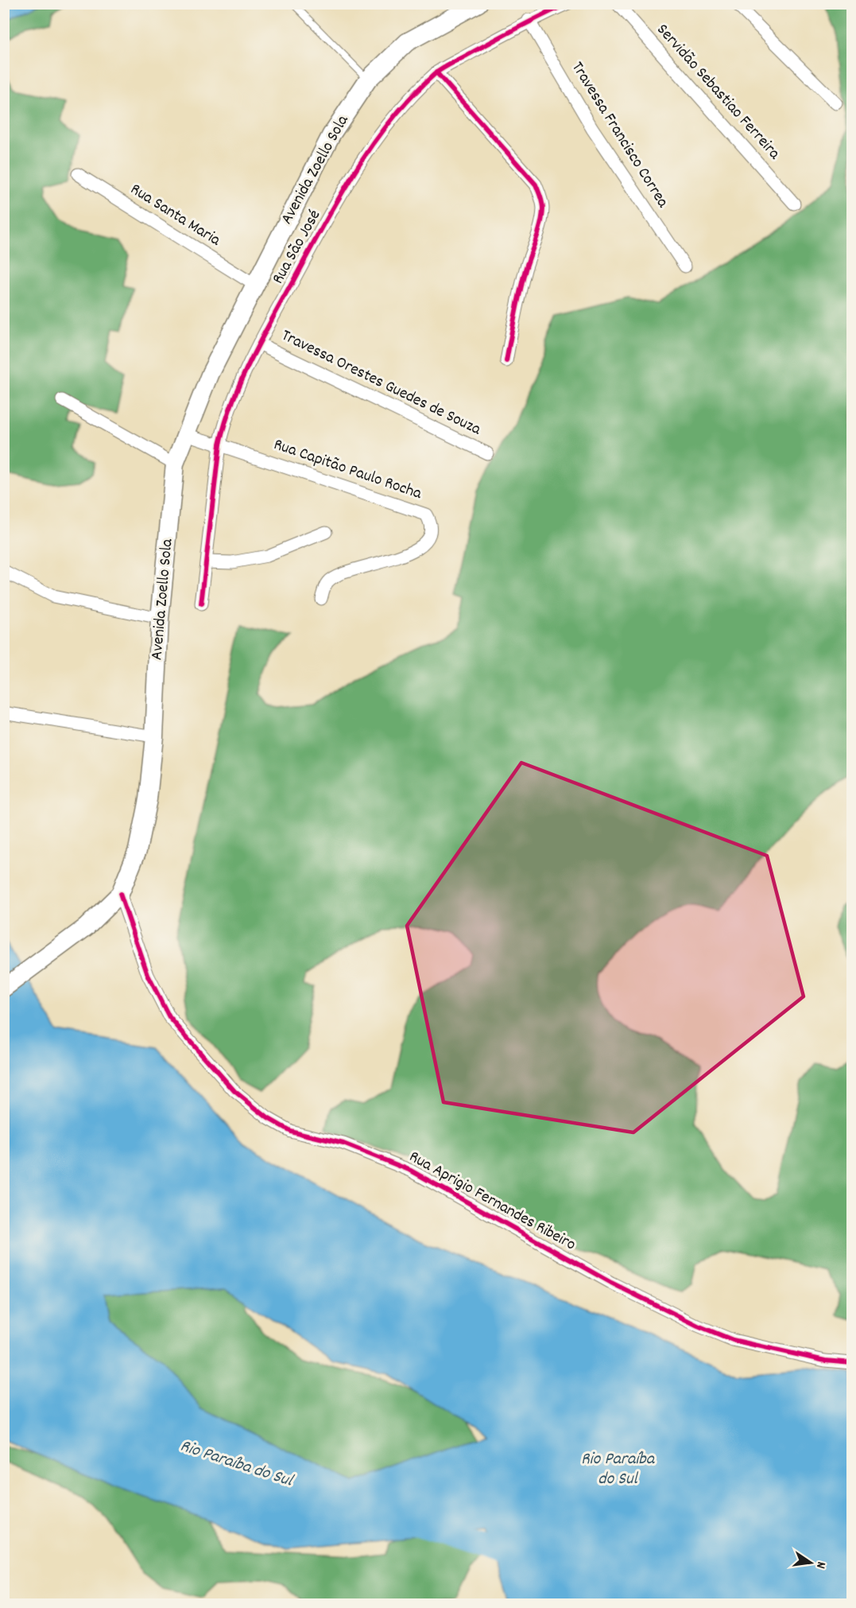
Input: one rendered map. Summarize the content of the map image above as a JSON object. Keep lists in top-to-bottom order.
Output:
{
  "streets": {
    "main road": ["Avenida Zoello Sola"],
    "street": [
      "Servidão Sebastiao Ferreira",
      "Travessa Francisco Correa",
      "Rua Santa Maria",
      "Rua São José",
      "Travessa Orestes Guedes de Souza",
      "Rua Capitão Paulo Rocha",
      "Rua Aprigio Fernandes Ribeiro"
    ]
  },
  "crossings": [
    ["Travessa Francisco Correa", "Rua São José"],
    ["Avenida Zoello Sola", "Rua Santa Maria"],
    ["Avenida Zoello Sola", "Rua Aprigio Fernandes Ribeiro"],
    ["Rua São José", "Travessa Orestes Guedes de Souza"],
    ["Rua São José", "Rua Capitão Paulo Rocha"]
  ],
  "water": ["Rio Paraíba do Sul"],
  "north": "right"
}
